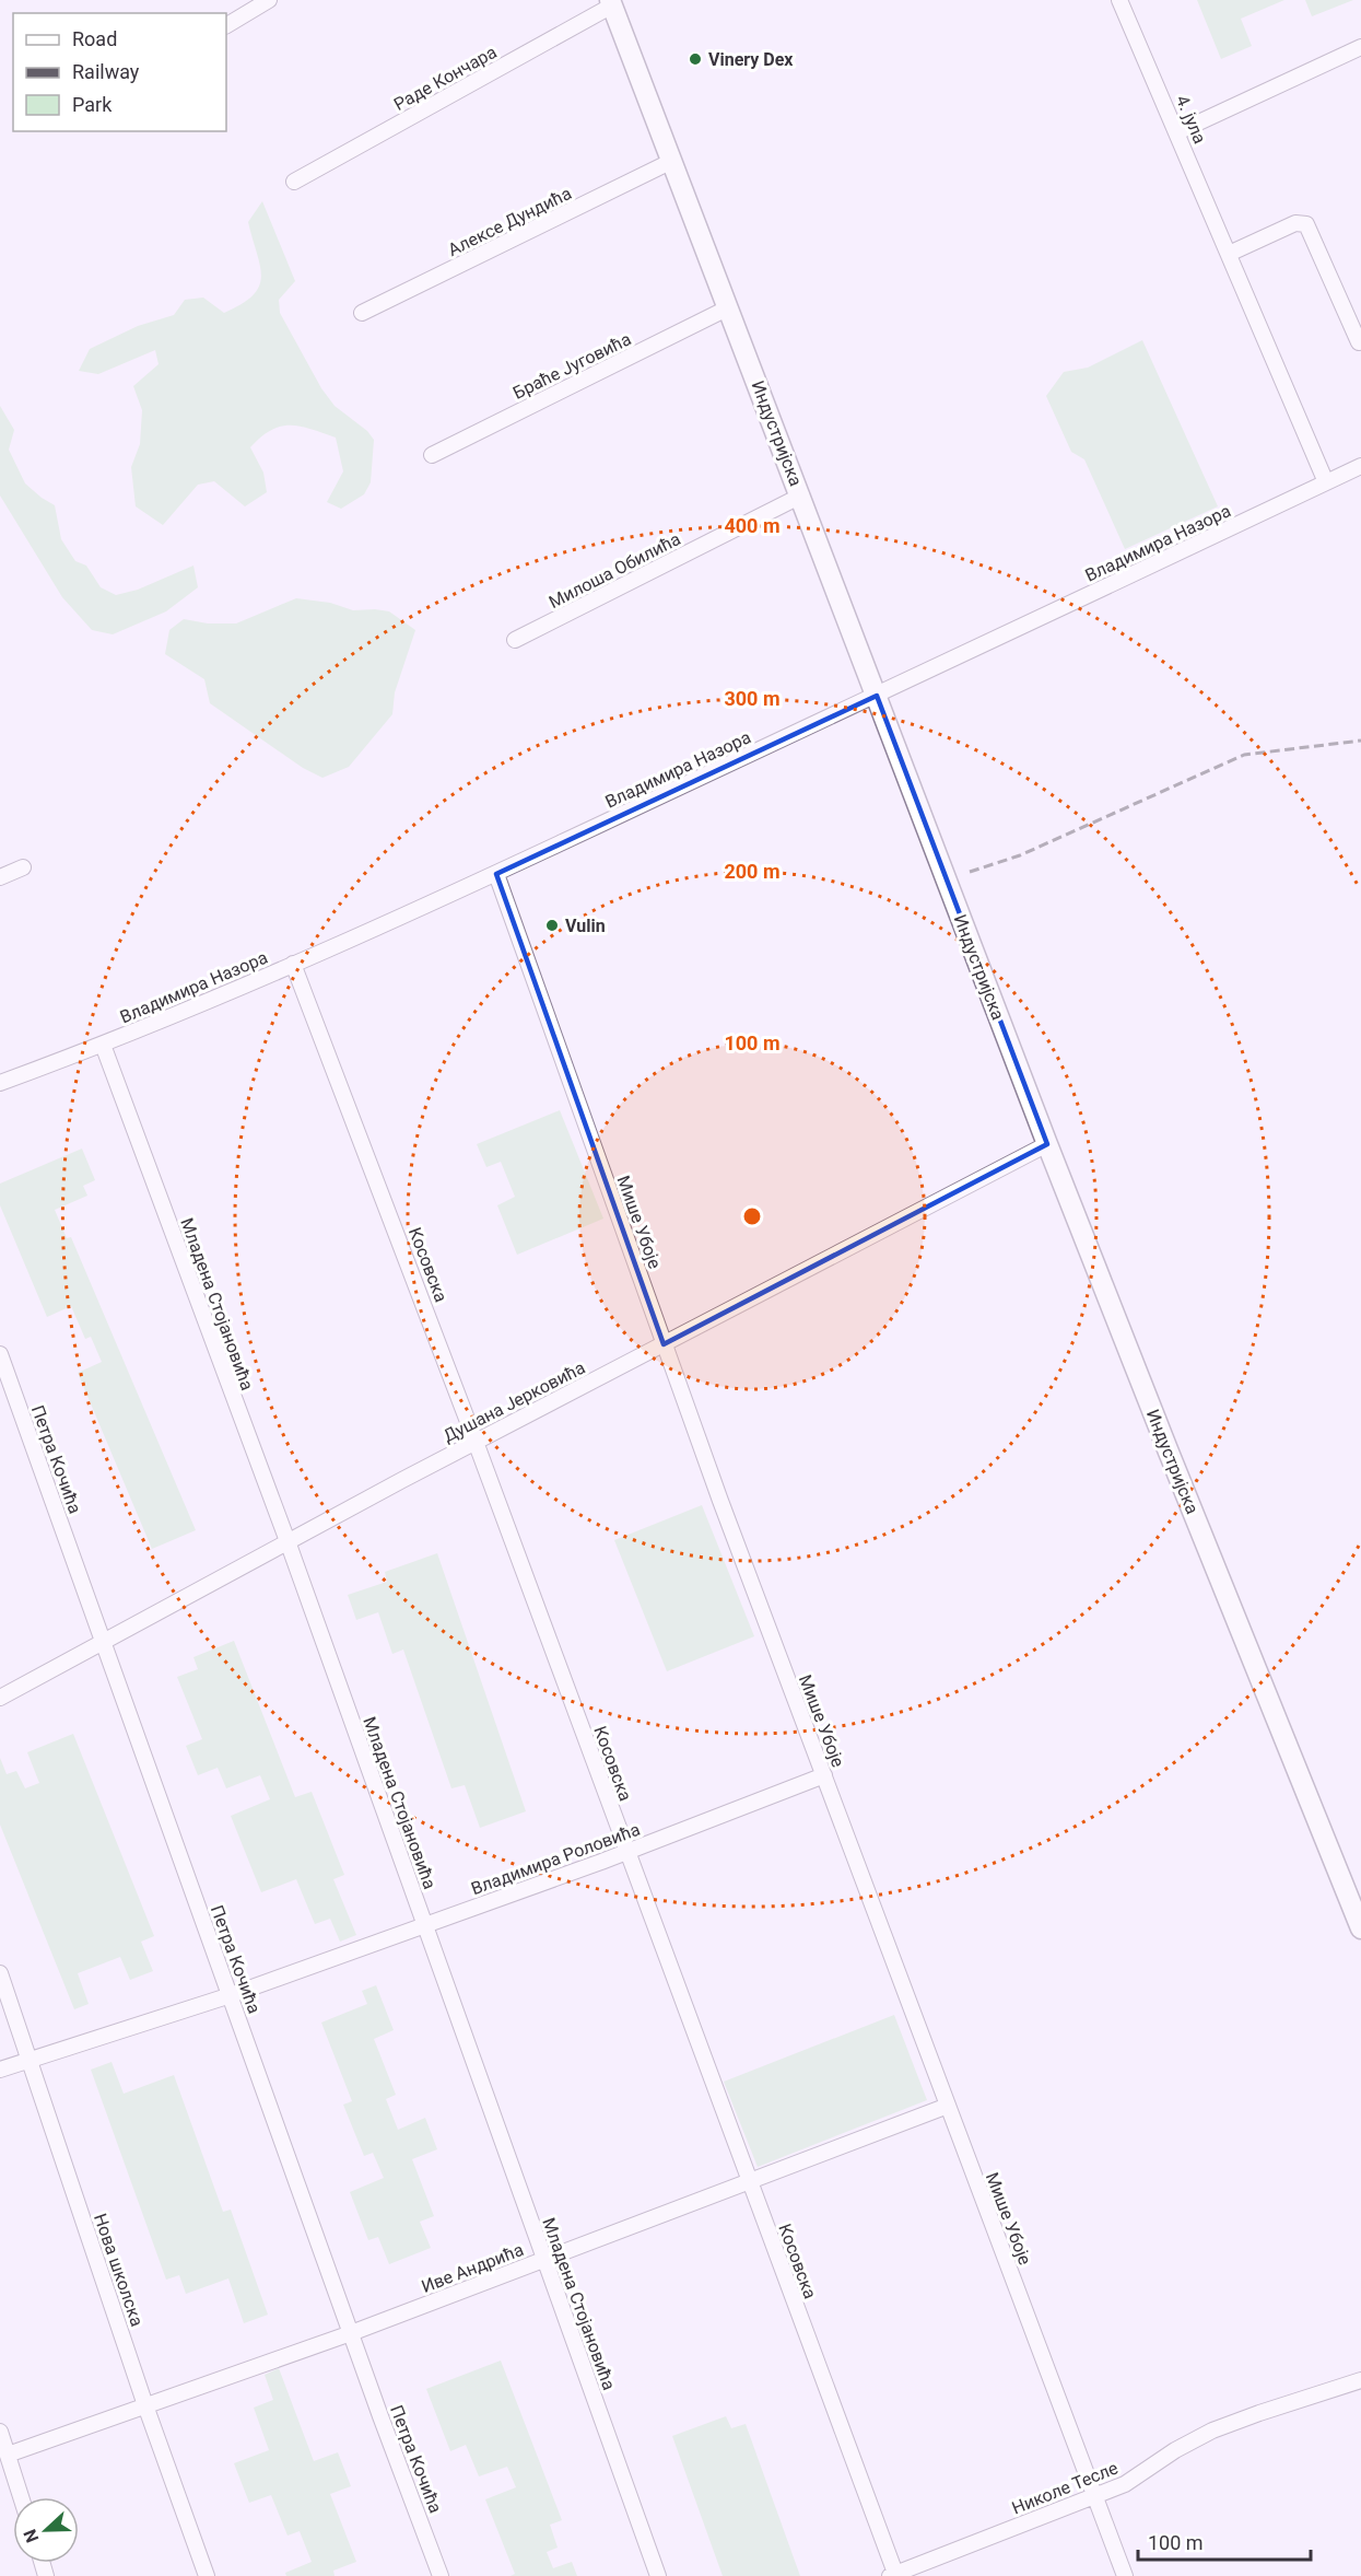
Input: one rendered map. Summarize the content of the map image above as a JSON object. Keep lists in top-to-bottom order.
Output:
{
  "streets": {
    "main road": ["Индустријска"],
    "street": [
      "Раде Кончара",
      "4. јула",
      "Алексе Дундића",
      "Браће Југовића",
      "Владимира Назора",
      "Милоша Обилића",
      "Мише Убоје",
      "Косовска",
      "Младена Стојановића",
      "Душана Јерковића",
      "Петра Кочића",
      "Владимира Роловића",
      "Иве Андрића",
      "Нова школска",
      "Николе Тесле"
    ]
  },
  "crossings": [
    ["Раде Кончара", "Индустријска"],
    ["4. јула", "Владимира Назора"],
    ["Алексе Дундића", "Индустријска"],
    ["Браће Југовића", "Индустријска"],
    ["Индустријска", "Владимира Назора"],
    ["Индустријска", "Милоша Обилића"],
    ["Индустријска", "Душана Јерковића"],
    ["Владимира Назора", "Мише Убоје"],
    ["Владимира Назора", "Косовска"],
    ["Владимира Назора", "Младена Стојановића"],
    ["Мише Убоје", "Душана Јерковића"],
    ["Мише Убоје", "Владимира Роловића"],
    ["Мише Убоје", "Иве Андрића"],
    ["Мише Убоје", "Николе Тесле"],
    ["Косовска", "Душана Јерковића"],
    ["Косовска", "Владимира Роловића"],
    ["Косовска", "Иве Андрића"],
    ["Косовска", "Николе Тесле"],
    ["Младена Стојановића", "Душана Јерковића"],
    ["Младена Стојановића", "Владимира Роловића"],
    ["Младена Стојановића", "Иве Андрића"],
    ["Душана Јерковића", "Петра Кочића"],
    ["Петра Кочића", "Владимира Роловића"],
    ["Петра Кочића", "Иве Андрића"],
    ["Владимира Роловића", "Нова школска"],
    ["Иве Андрића", "Нова школска"]
  ],
  "places": ["Vinery Dex", "Vulin"],
  "legend": ["Road", "Railway", "Park"],
  "scale_bar": "100 m",
  "north": "left",
  "rings": [
    "400 m",
    "300 m",
    "200 m",
    "100 m"
  ]
}
